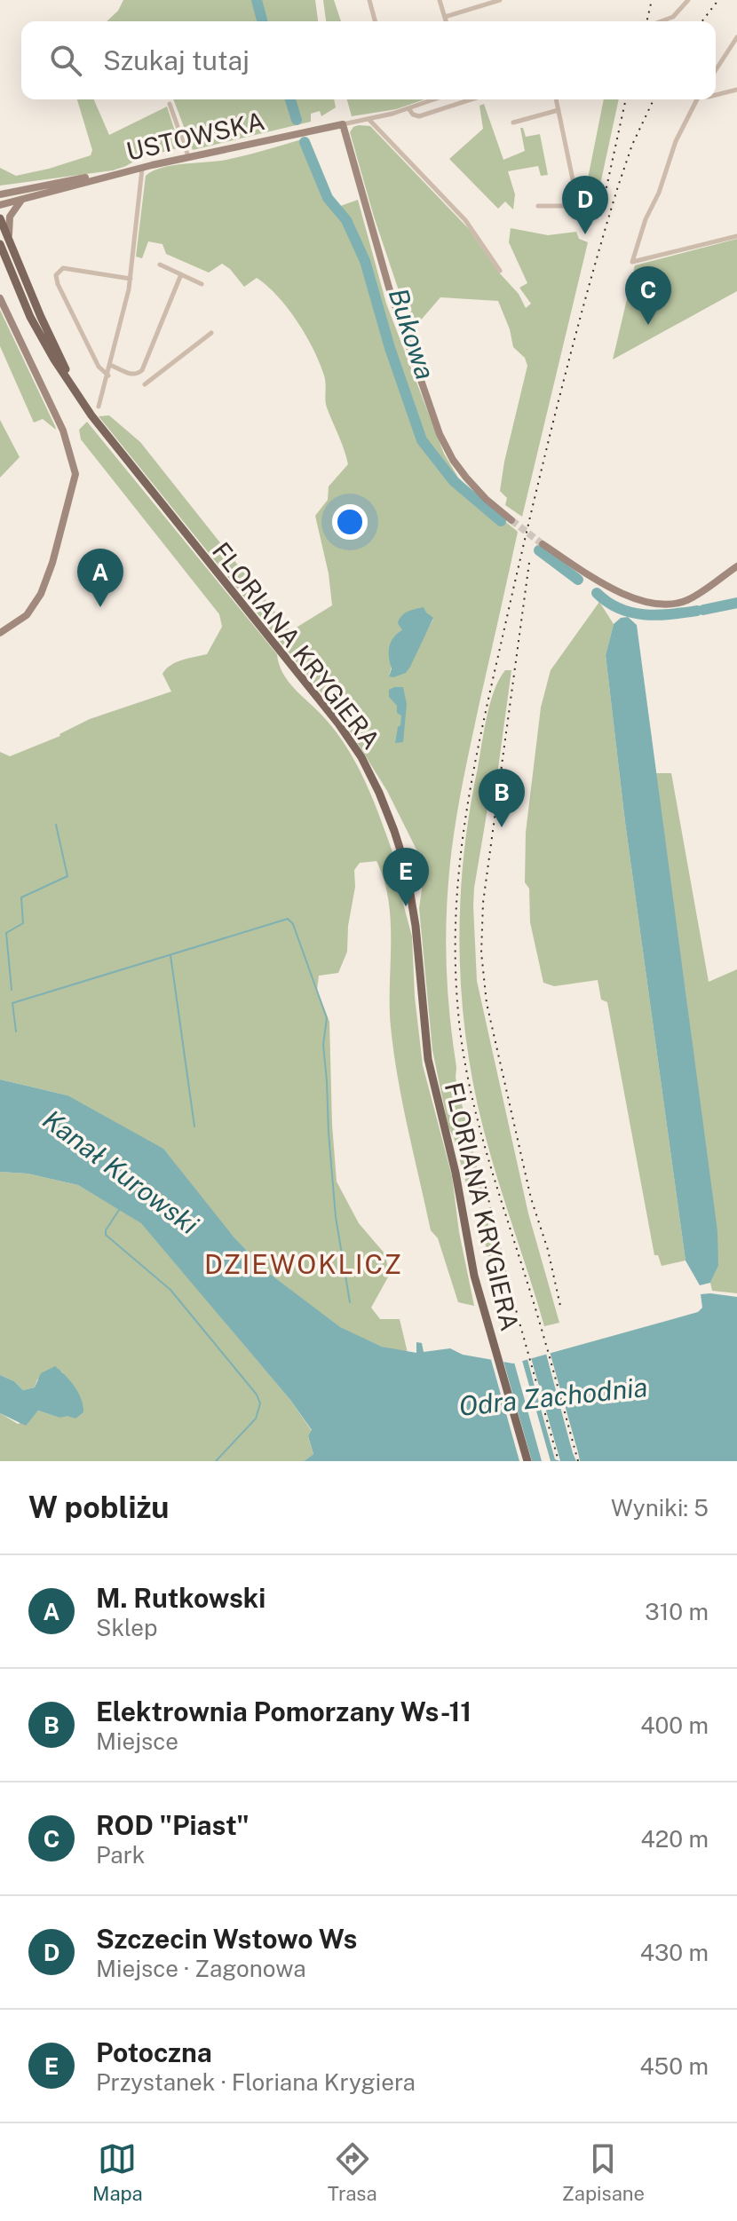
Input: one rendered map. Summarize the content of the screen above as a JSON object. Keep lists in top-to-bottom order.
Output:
{
  "streets": {
    "main road": ["FLORIANA KRYGIERA"],
    "street": ["USTOWSKA"]
  },
  "districts": ["DZIEWOKLICZ"],
  "water": ["Bukowa", "Kanał Kurowski", "Odra Zachodnia"],
  "page": {
    "search": "Szukaj tutaj",
    "pins": [
      "D",
      "C",
      "A",
      "B",
      "E"
    ],
    "heading": ["W pobliżu", "Wyniki: 5"],
    "list": [
      {
        "mark": "A",
        "name": "M. Rutkowski",
        "note": "Sklep",
        "value": "310 m"
      },
      {
        "mark": "B",
        "name": "Elektrownia Pomorzany Ws-11",
        "note": "Miejsce",
        "value": "400 m"
      },
      {
        "mark": "C",
        "name": "ROD \"Piast\"",
        "note": "Park",
        "value": "420 m"
      },
      {
        "mark": "D",
        "name": "Szczecin Wstowo Ws",
        "note": "Miejsce · Zagonowa",
        "value": "430 m"
      },
      {
        "mark": "E",
        "name": "Potoczna",
        "note": "Przystanek · Floriana Krygiera",
        "value": "450 m"
      }
    ],
    "nav": ["Mapa", "Trasa", "Zapisane"]
  }
}
